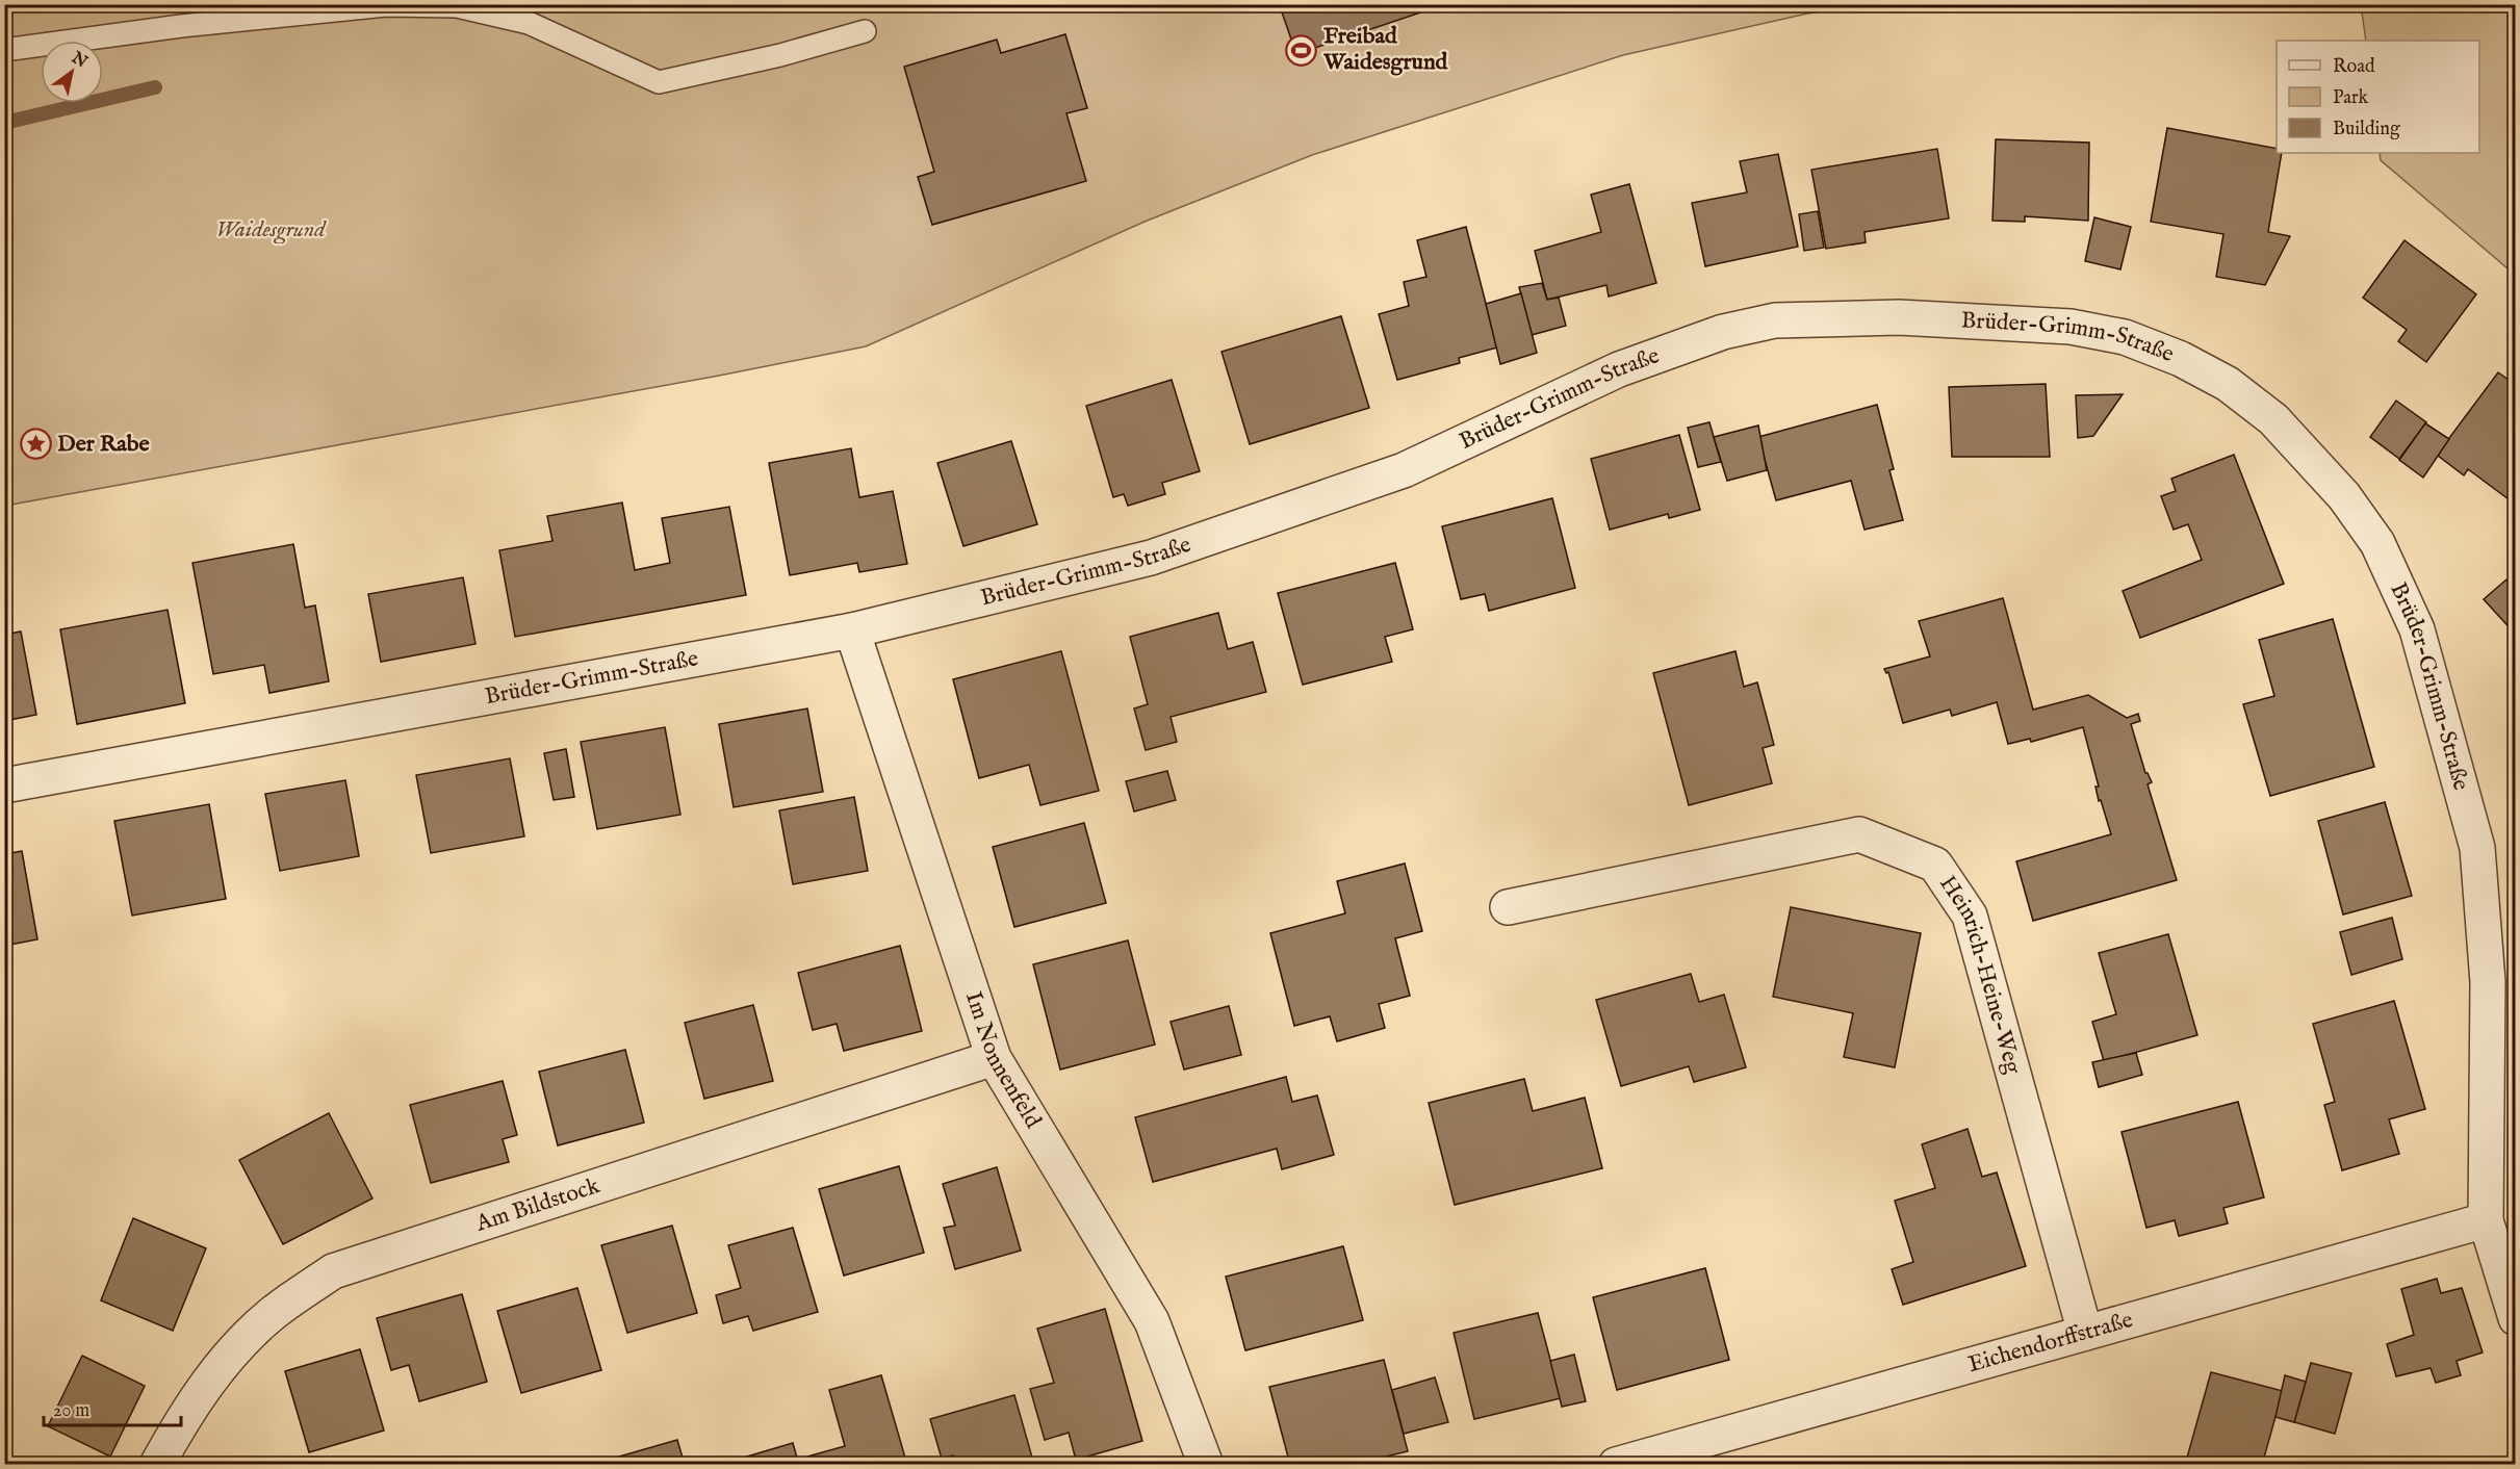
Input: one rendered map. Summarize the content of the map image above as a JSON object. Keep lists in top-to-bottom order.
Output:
{
  "streets": {
    "street": [
      "Brüder-Grimm-Straße",
      "Heinrich-Heine-Weg",
      "Im Nonnenfeld",
      "Am Bildstock",
      "Eichendorffstraße"
    ]
  },
  "crossings": [
    ["Brüder-Grimm-Straße", "Im Nonnenfeld"],
    ["Brüder-Grimm-Straße", "Eichendorffstraße"],
    ["Heinrich-Heine-Weg", "Eichendorffstraße"],
    ["Im Nonnenfeld", "Am Bildstock"]
  ],
  "parks": ["Waidesgrund"],
  "places": {
    "sports": ["Freibad Waidesgrund"],
    "place": ["Der Rabe"]
  },
  "legend": ["Road", "Park", "Building"],
  "scale_bar": "20 m",
  "north": "top right"
}
